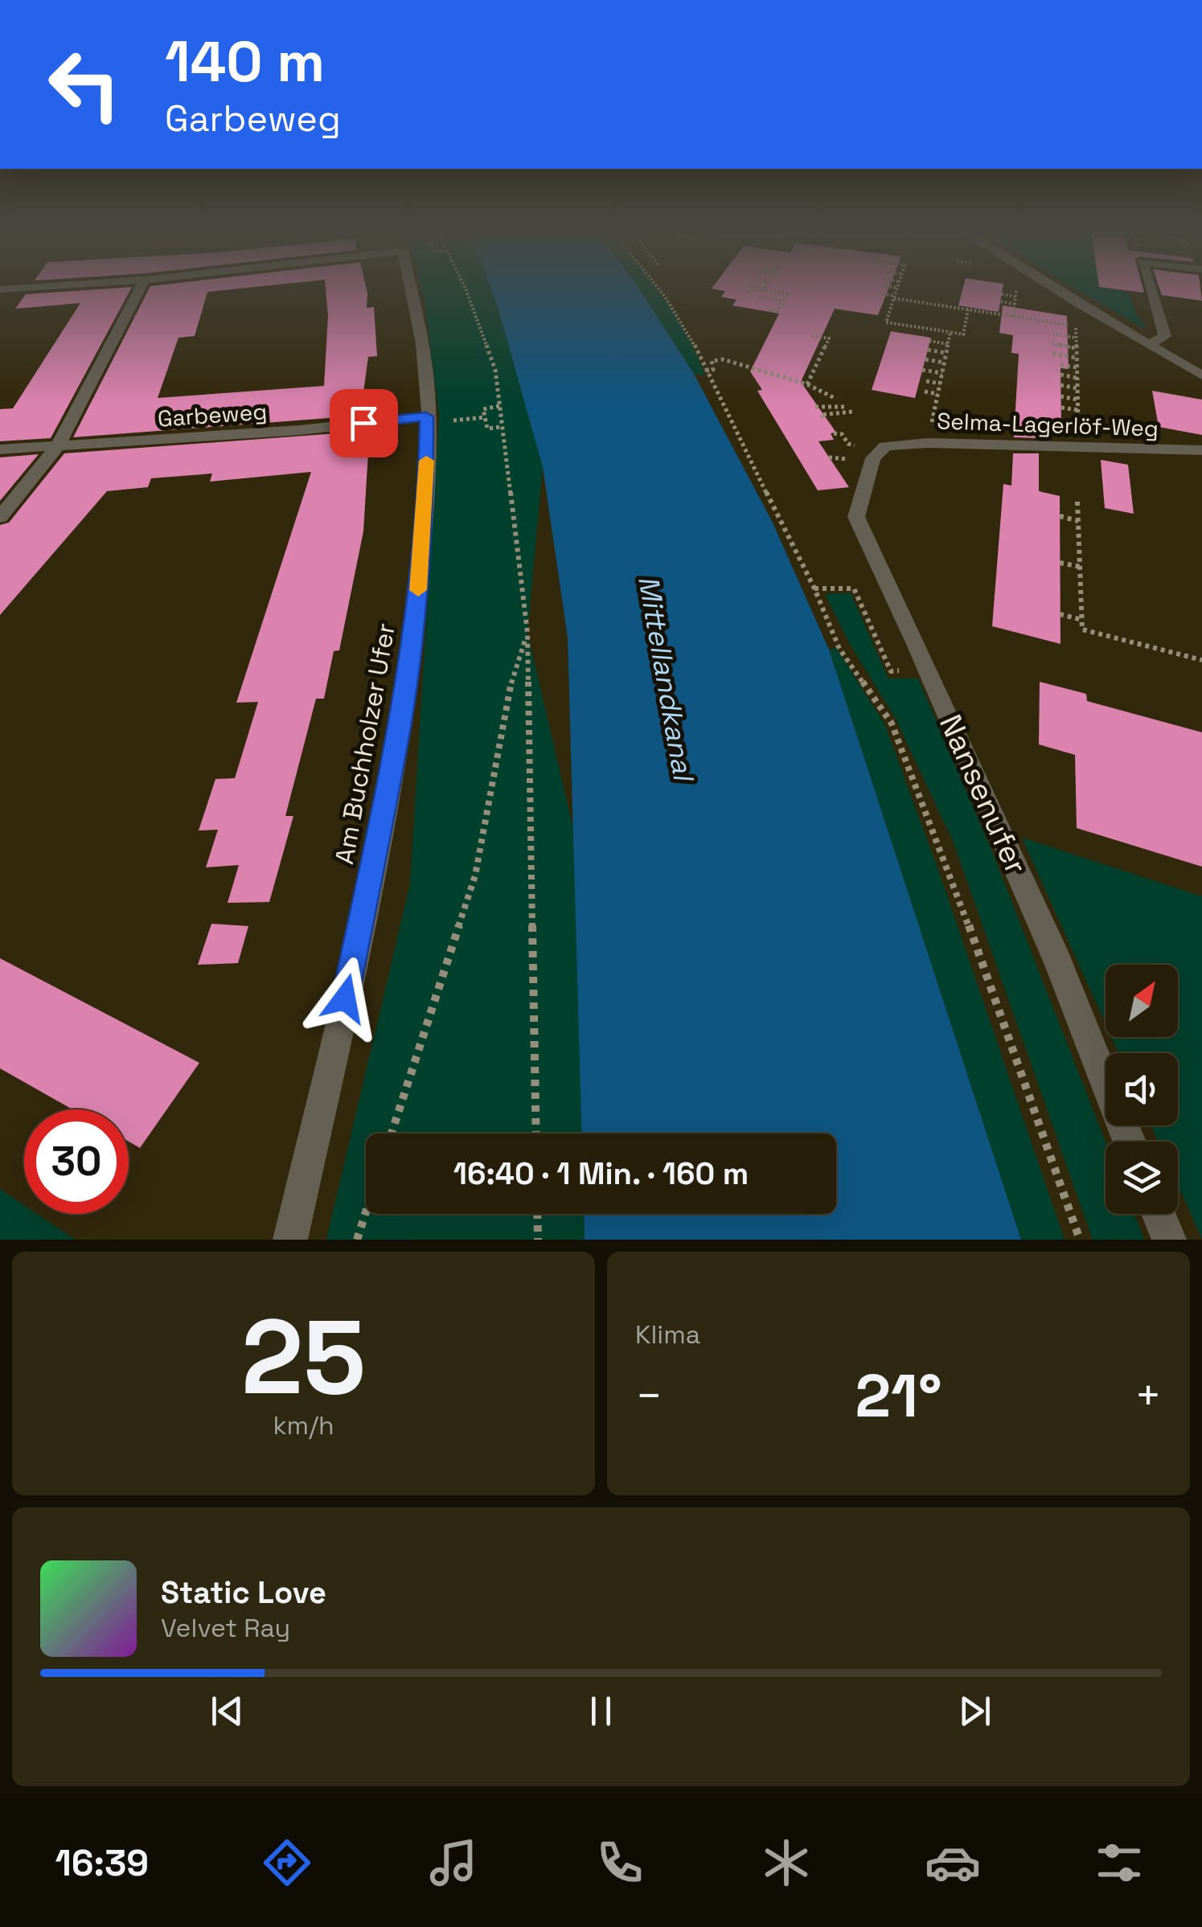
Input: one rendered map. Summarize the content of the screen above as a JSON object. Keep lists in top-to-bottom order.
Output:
{
  "streets": {
    "street": [
      "Garbeweg",
      "Selma-Lagerlöf-Weg",
      "Am Buchholzer Ufer",
      "Nansenufer"
    ]
  },
  "crossings": [
    ["Garbeweg", "Am Buchholzer Ufer"],
    ["Selma-Lagerlöf-Weg", "Nansenufer"]
  ],
  "water": ["Mittellandkanal"],
  "north": "top right",
  "page": {
    "turn": ["140 m", "Garbeweg"],
    "limit": "30",
    "trip": "16:40 · 1 Min. · 160 m",
    "tile": [
      ["25", "km/h"],
      "Klima"
    ],
    "heat": ["−", "21°", "+"],
    "song": ["Static Love", "Velvet Ray"],
    "tabs": "16:39"
  }
}
